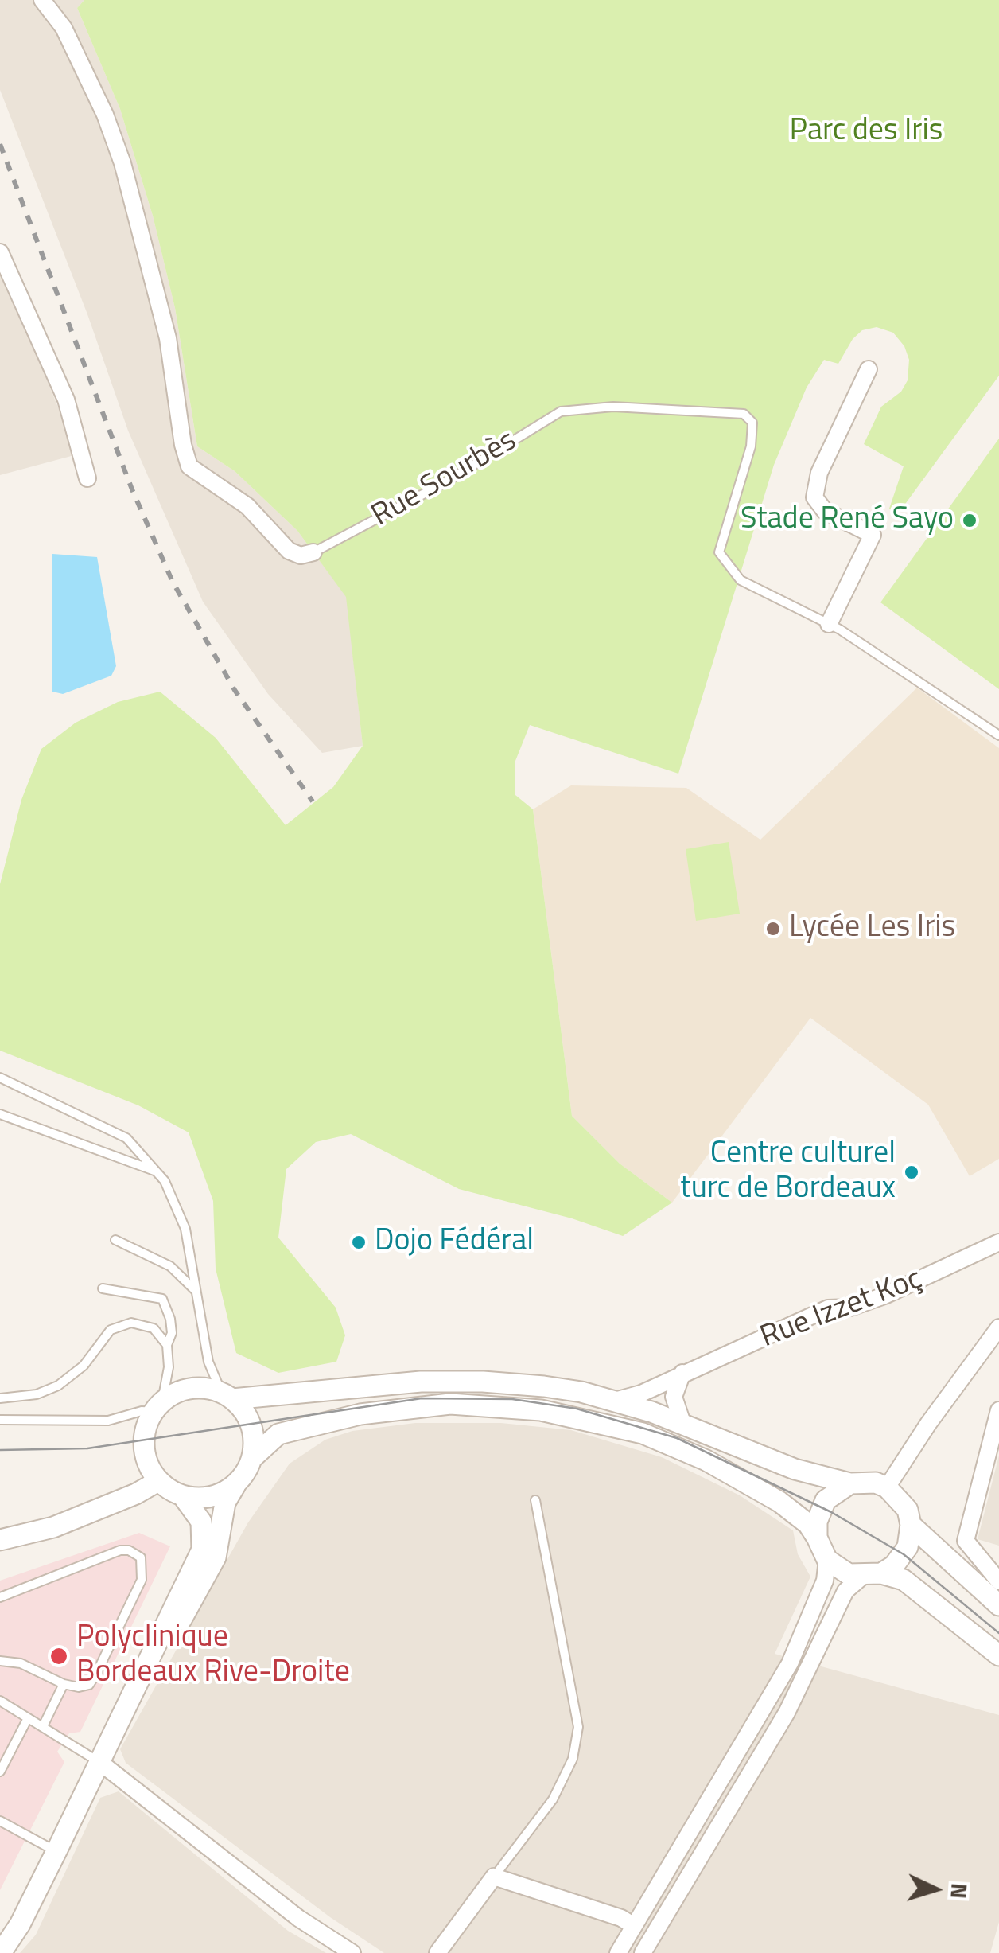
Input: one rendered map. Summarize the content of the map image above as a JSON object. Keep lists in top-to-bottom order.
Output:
{
  "streets": {
    "street": ["Rue Sourbès", "Rue Izzet Koç"]
  },
  "parks": ["Parc des Iris"],
  "places": [
    "Stade René Sayo",
    "Lycée Les Iris",
    "Centre culturel turc de Bordeaux",
    "Dojo Fédéral",
    "Polyclinique Bordeaux Rive-Droite"
  ],
  "north": "right"
}
